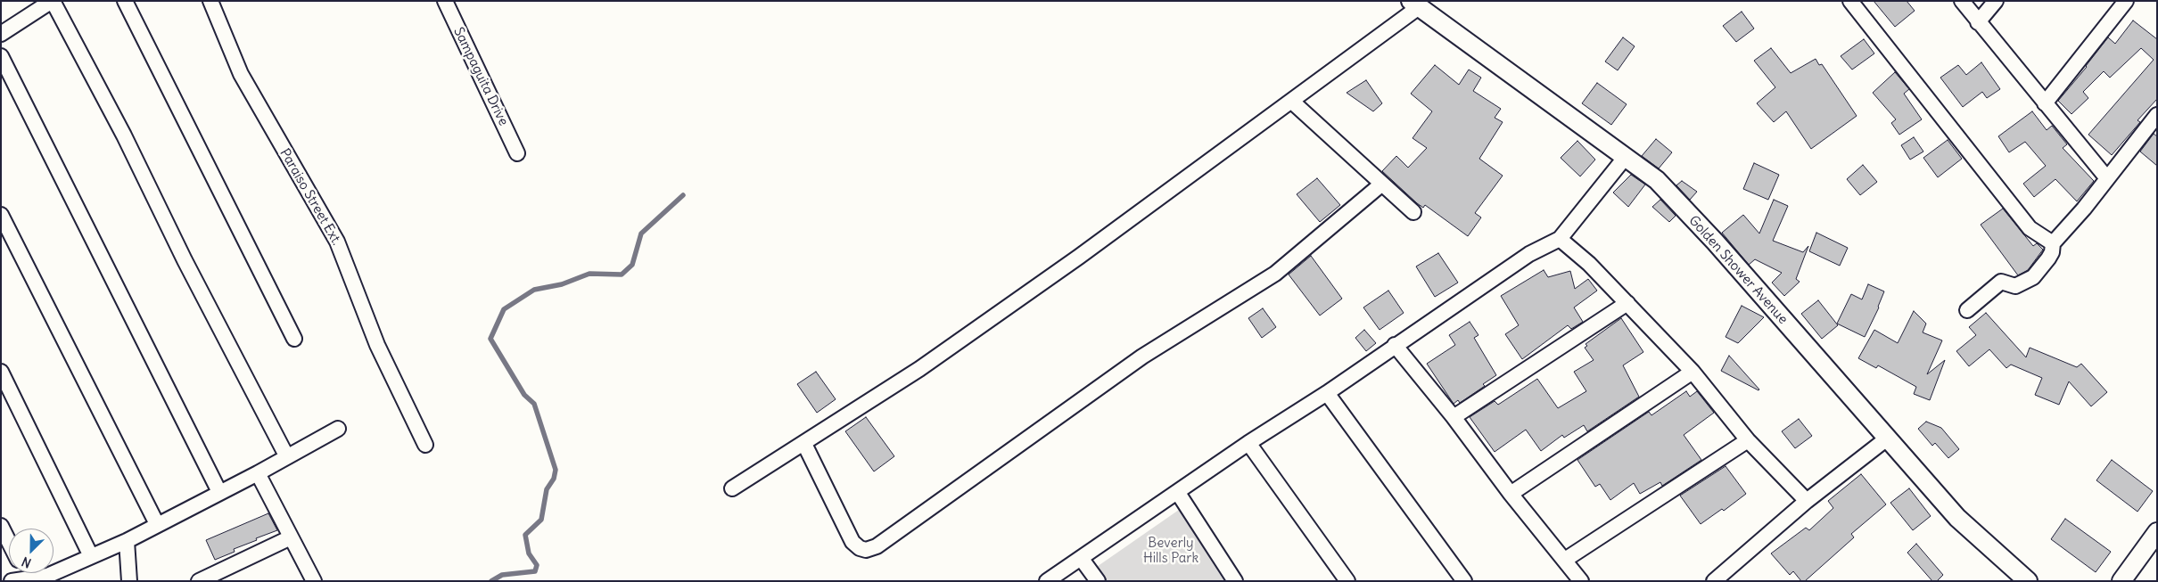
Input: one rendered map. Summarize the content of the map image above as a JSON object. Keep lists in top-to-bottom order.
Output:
{
  "streets": {
    "street": ["Sampaguita Drive", "Paraiso Street Ext.", "Golden Shower Avenue"]
  },
  "parks": ["Beverly Hills Park"],
  "north": "bottom left"
}
